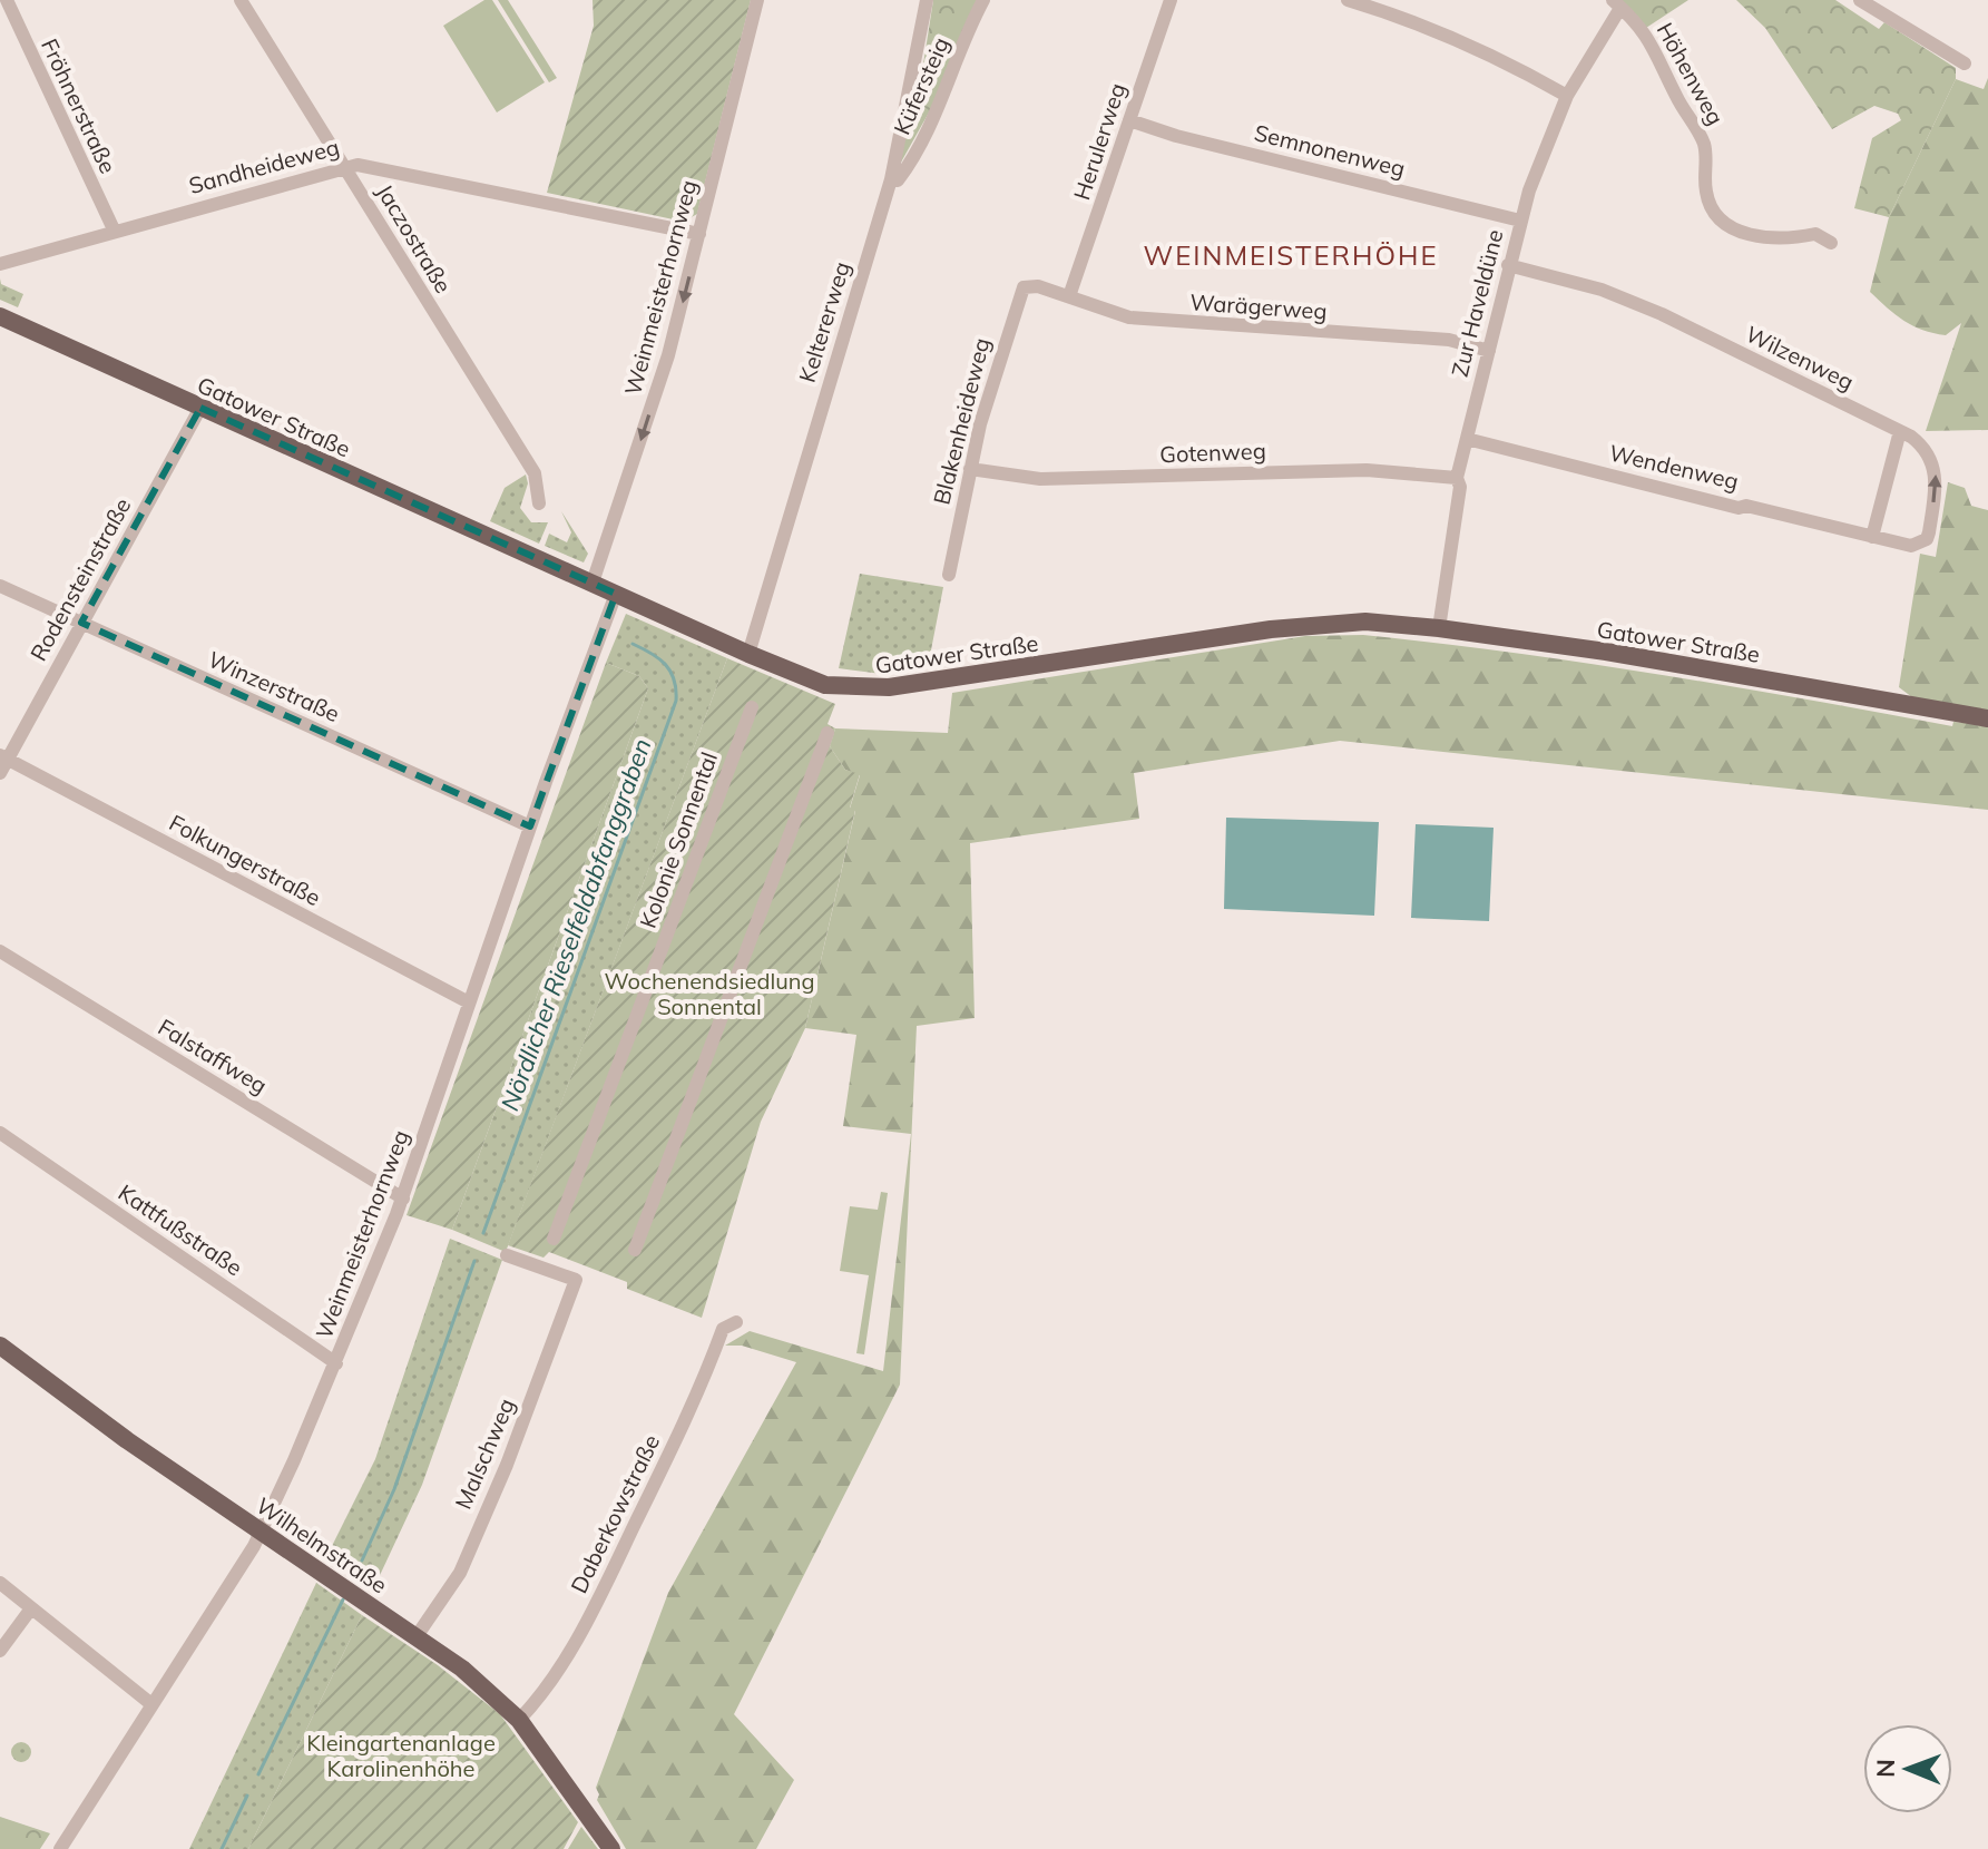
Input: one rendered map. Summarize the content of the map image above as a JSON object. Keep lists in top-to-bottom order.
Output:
{
  "streets": {
    "main road": ["Gatower Straße", "Wilhelmstraße"],
    "street": [
      "Höhenweg",
      "Küfersteig",
      "Fröhnerstraße",
      "Herulerweg",
      "Semnonenweg",
      "Sandheideweg",
      "Jaczostraße",
      "Weinmeisterhornweg",
      "Zur Haveldüne",
      "Warägerweg",
      "Keltererweg",
      "Wilzenweg",
      "Blakenheideweg",
      "Gotenweg",
      "Wendenweg",
      "Rodensteinstraße",
      "Winzerstraße",
      "Kolonie Sonnental",
      "Folkungerstraße",
      "Falstaffweg",
      "Kattfußstraße",
      "Malschweg",
      "Daberkowstraße"
    ]
  },
  "crossings": [
    ["Höhenweg", "Zur Haveldüne"],
    ["Küfersteig", "Keltererweg"],
    ["Fröhnerstraße", "Sandheideweg"],
    ["Herulerweg", "Semnonenweg"],
    ["Herulerweg", "Warägerweg"],
    ["Semnonenweg", "Zur Haveldüne"],
    ["Sandheideweg", "Jaczostraße"],
    ["Sandheideweg", "Weinmeisterhornweg"],
    ["Weinmeisterhornweg", "Gatower Straße"],
    ["Weinmeisterhornweg", "Winzerstraße"],
    ["Weinmeisterhornweg", "Folkungerstraße"],
    ["Weinmeisterhornweg", "Falstaffweg"],
    ["Weinmeisterhornweg", "Kattfußstraße"],
    ["Weinmeisterhornweg", "Wilhelmstraße"],
    ["Zur Haveldüne", "Warägerweg"],
    ["Zur Haveldüne", "Wilzenweg"],
    ["Zur Haveldüne", "Gatower Straße"],
    ["Zur Haveldüne", "Gotenweg"],
    ["Zur Haveldüne", "Wendenweg"],
    ["Warägerweg", "Blakenheideweg"],
    ["Keltererweg", "Gatower Straße"],
    ["Wilzenweg", "Wendenweg"],
    ["Gatower Straße", "Rodensteinstraße"],
    ["Blakenheideweg", "Gotenweg"],
    ["Rodensteinstraße", "Winzerstraße"],
    ["Rodensteinstraße", "Folkungerstraße"],
    ["Malschweg", "Wilhelmstraße"],
    ["Daberkowstraße", "Wilhelmstraße"]
  ],
  "districts": ["WEINMEISTERHÖHE"],
  "water": ["Nördlicher Rieselfeldabfanggraben"],
  "parks": ["Wochenendsiedlung Sonnental", "Kleingartenanlage Karolinenhöhe"],
  "north": "left"
}
